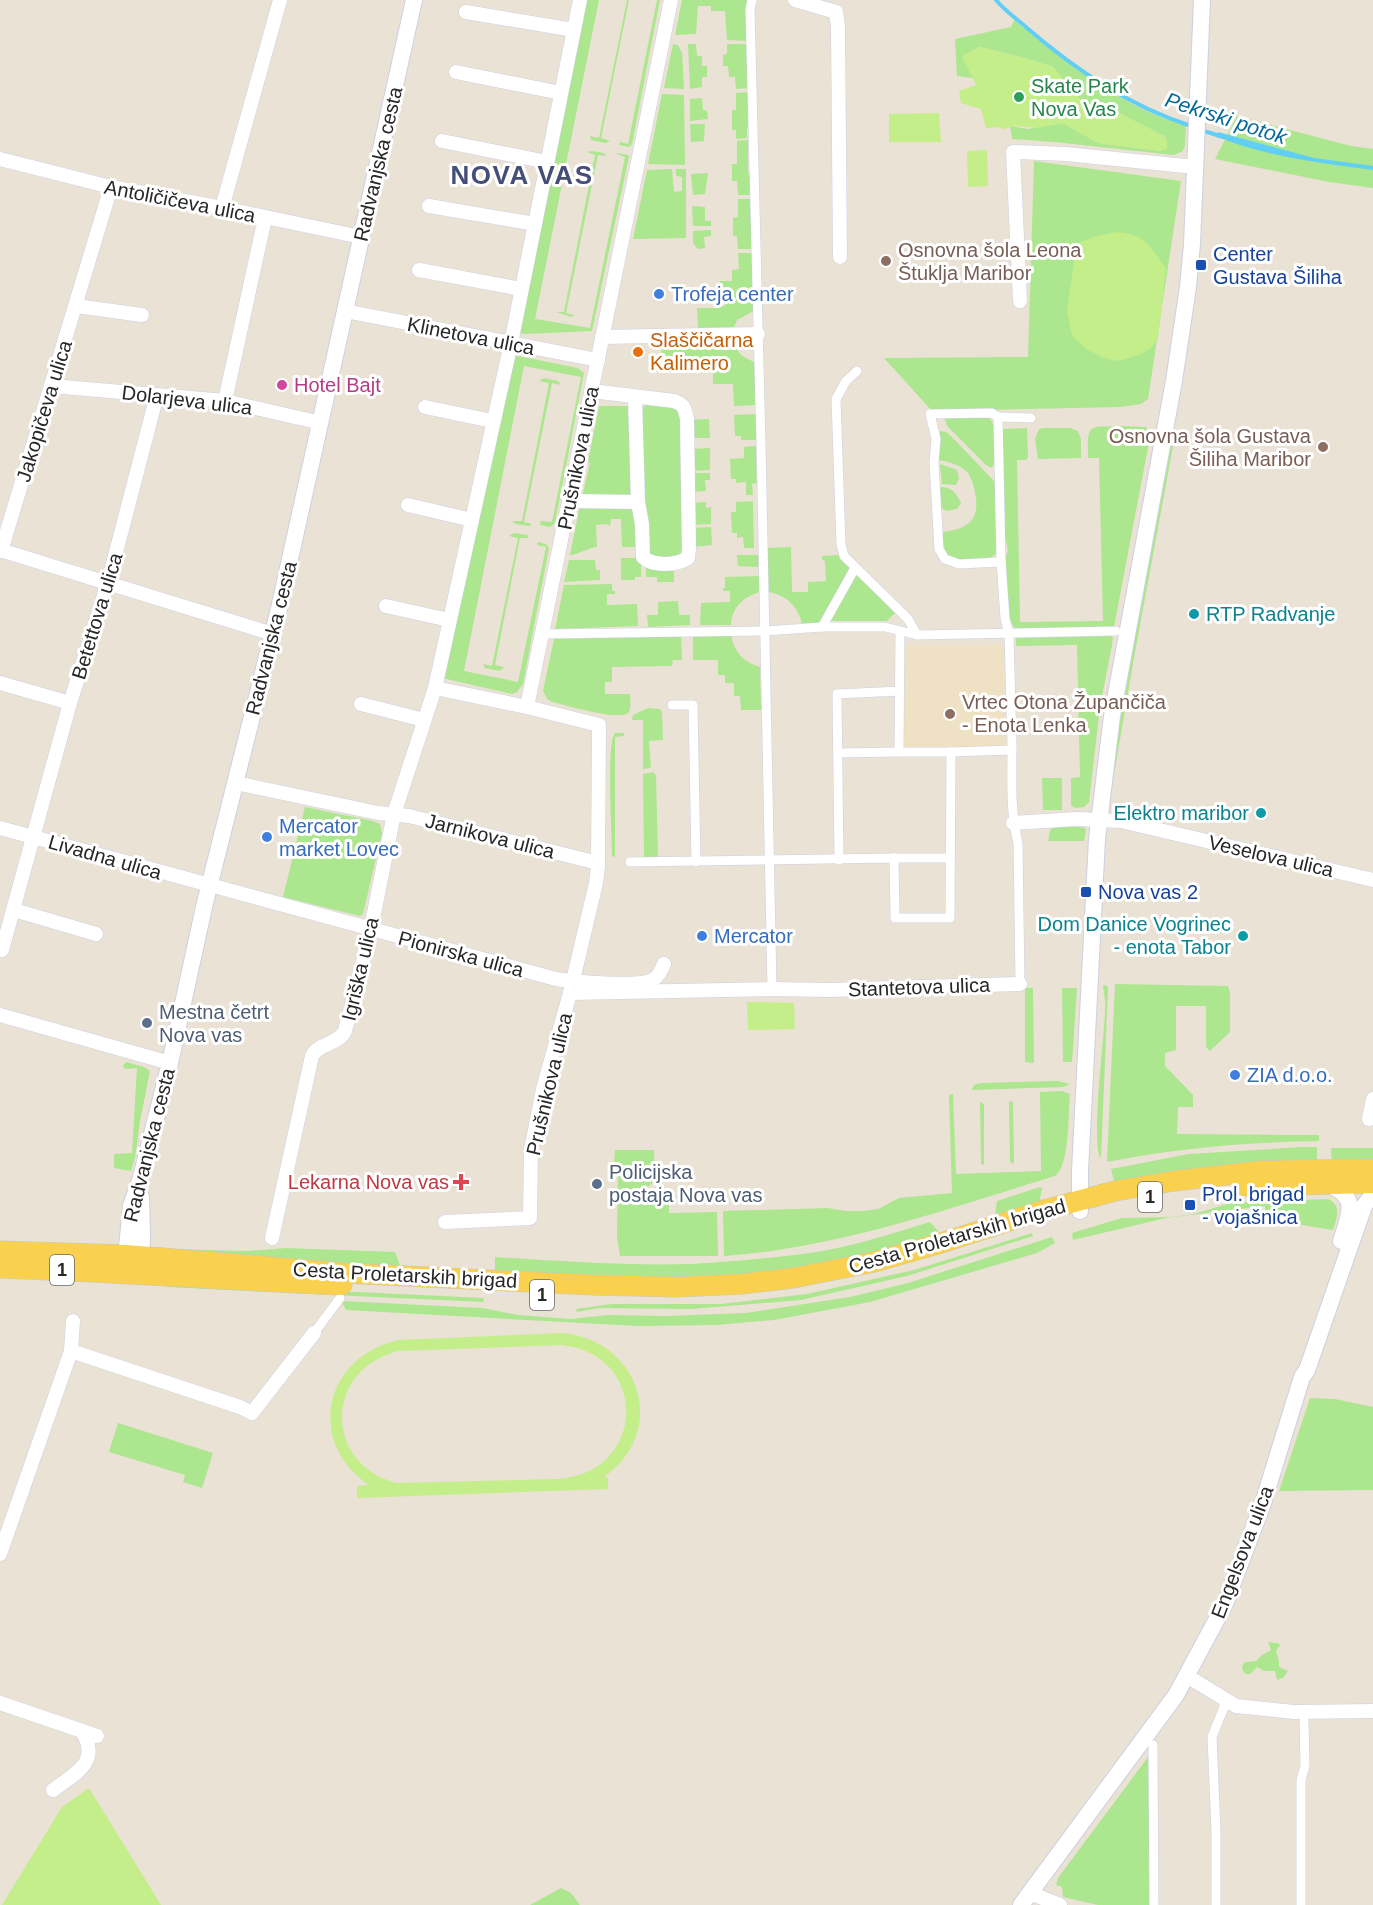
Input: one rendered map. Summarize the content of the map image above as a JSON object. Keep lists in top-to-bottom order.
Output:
{
  "streets": {
    "main road": ["1", "Cesta Proletarskih brigad"],
    "street": [
      "Radvanjska cesta",
      "Antoličičeva ulica",
      "Klinetova ulica",
      "Dolarjeva ulica",
      "Jakopičeva ulica",
      "Prušnikova ulica",
      "Betettova ulica",
      "Jarnikova ulica",
      "Veselova ulica",
      "Livadna ulica",
      "Pionirska ulica",
      "Igriška ulica",
      "Stantetova ulica",
      "Engelsova ulica"
    ]
  },
  "crossings": [
    ["Radvanjska cesta", "Antoličičeva ulica"],
    ["Radvanjska cesta", "Klinetova ulica"],
    ["Radvanjska cesta", "Dolarjeva ulica"],
    ["Radvanjska cesta", "Jarnikova ulica"],
    ["Radvanjska cesta", "Livadna ulica"],
    ["Radvanjska cesta", "Pionirska ulica"],
    ["Radvanjska cesta", "Cesta Proletarskih brigad"],
    ["Antoličičeva ulica", "Jakopičeva ulica"],
    ["Klinetova ulica", "Prušnikova ulica"],
    ["Klinetova ulica", "Igriška ulica"],
    ["Dolarjeva ulica", "Jakopičeva ulica"],
    ["Dolarjeva ulica", "Betettova ulica"],
    ["Prušnikova ulica", "Jarnikova ulica"],
    ["Prušnikova ulica", "Pionirska ulica"],
    ["Prušnikova ulica", "Stantetova ulica"],
    ["Betettova ulica", "Livadna ulica"],
    ["Jarnikova ulica", "Igriška ulica"],
    ["Livadna ulica", "Pionirska ulica"],
    ["Pionirska ulica", "Igriška ulica"],
    ["Pionirska ulica", "Stantetova ulica"]
  ],
  "districts": ["NOVA VAS"],
  "water": ["Pekrski potok"],
  "places": {
    "other": [
      "Skate Park Nova Vas",
      "Osnovna šola Leona Štuklja Maribor",
      "Trofeja center",
      "Slaščičarna Kalimero",
      "Hotel Bajt",
      "Osnovna šola Gustava Šiliha Maribor",
      "RTP Radvanje",
      "Vrtec Otona Župančiča - Enota Lenka",
      "Elektro maribor",
      "Mercator market Lovec",
      "Mercator",
      "Dom Danice Vogrinec - enota Tabor",
      "Mestna četrt Nova vas",
      "ZIA d.o.o.",
      "Policijska postaja Nova vas"
    ],
    "transit": ["Center Gustava Šiliha", "Nova vas 2", "Prol. brigad - vojašnica"],
    "health": ["Lekarna Nova vas"]
  }
}
